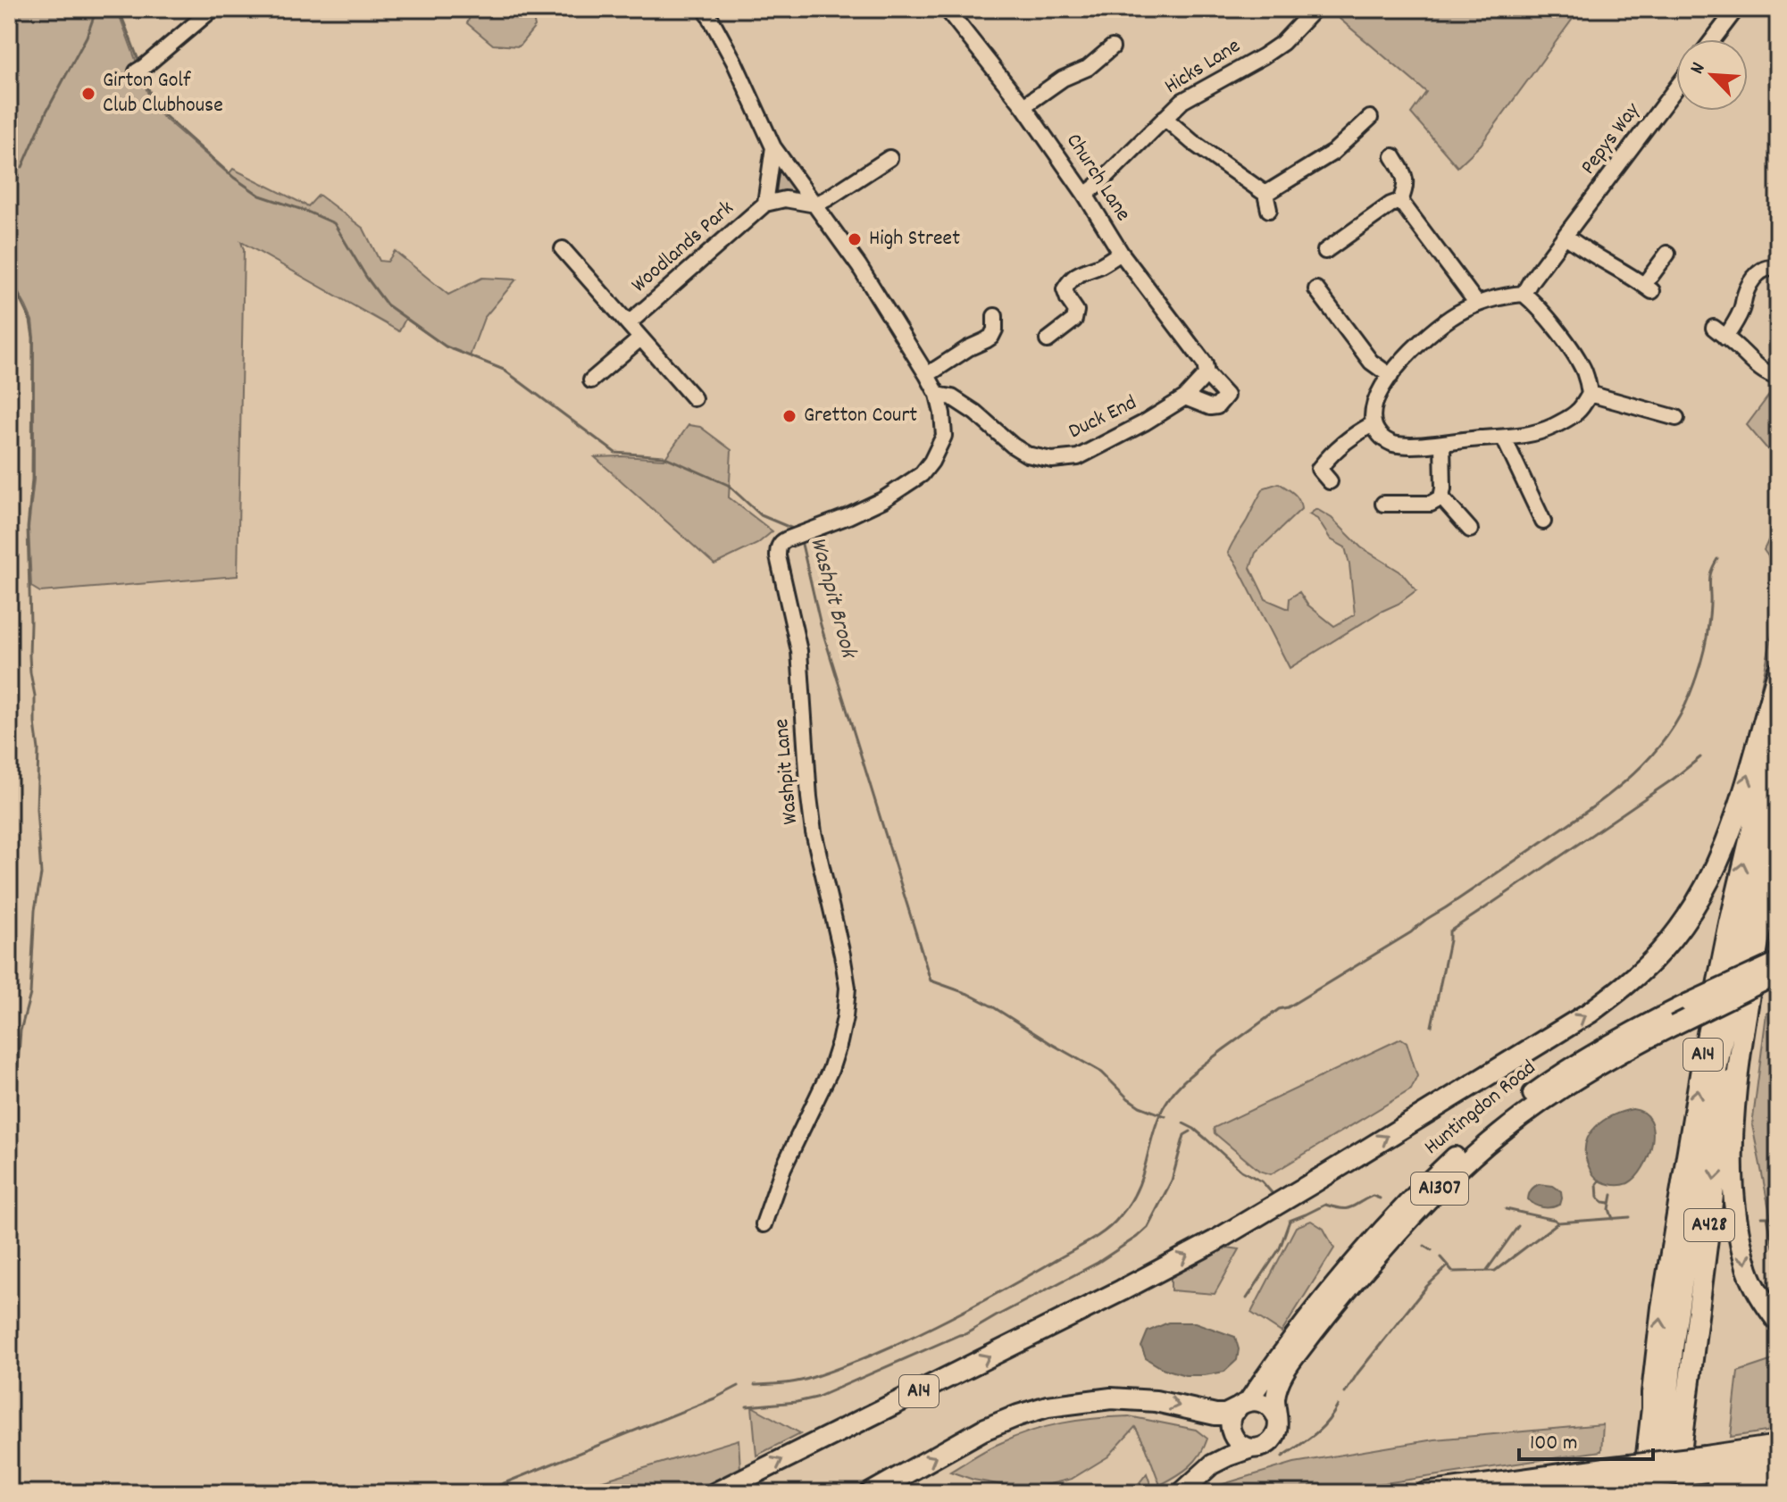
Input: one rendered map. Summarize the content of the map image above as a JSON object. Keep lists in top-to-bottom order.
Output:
{
  "streets": {
    "highway": ["A14", "A428"],
    "main road": ["Huntingdon Road", "A1307"],
    "street": [
      "Hicks Lane",
      "Pepys Way",
      "Church Lane",
      "Woodlands Park",
      "Duck End",
      "Washpit Lane"
    ]
  },
  "crossings": [
    ["Hicks Lane", "Church Lane"],
    ["Church Lane", "Duck End"],
    ["Duck End", "Washpit Lane"],
    ["A14", "A428"]
  ],
  "water": ["Washpit Brook"],
  "places": ["Girton Golf Club Clubhouse", "High Street", "Gretton Court"],
  "scale_bar": "100 m",
  "north": "top left"
}
